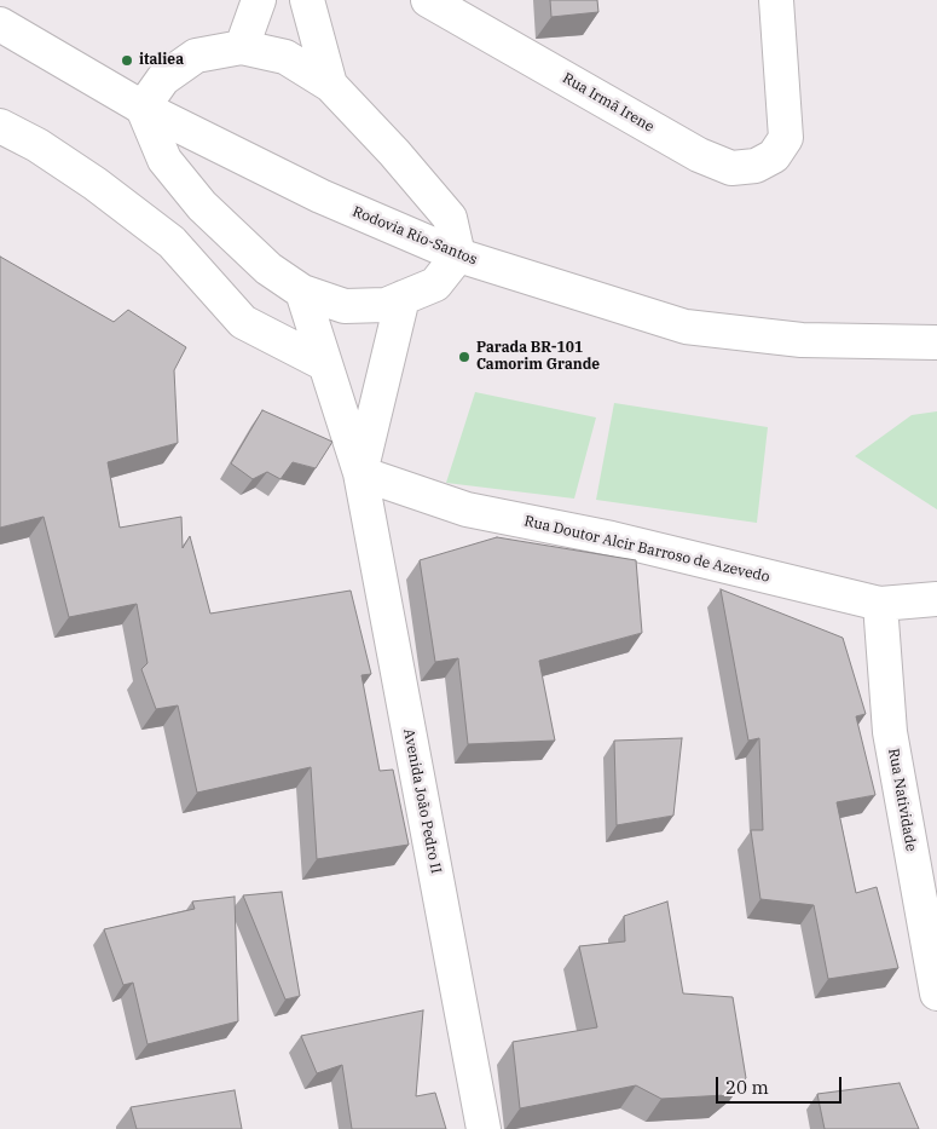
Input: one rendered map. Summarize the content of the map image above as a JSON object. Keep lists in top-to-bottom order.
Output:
{
  "streets": {
    "main road": [
      "Rua Irmã Irene",
      "Rodovia Rio-Santos",
      "Rua Doutor Alcir Barroso de Azevedo",
      "Rua Natividade",
      "Avenida João Pedro II"
    ]
  },
  "crossings": [
    ["Rua Doutor Alcir Barroso de Azevedo", "Rua Natividade"],
    ["Rua Doutor Alcir Barroso de Azevedo", "Avenida João Pedro II"]
  ],
  "places": ["italiea", "Parada BR-101 Camorim Grande"],
  "scale_bar": "20 m"
}
